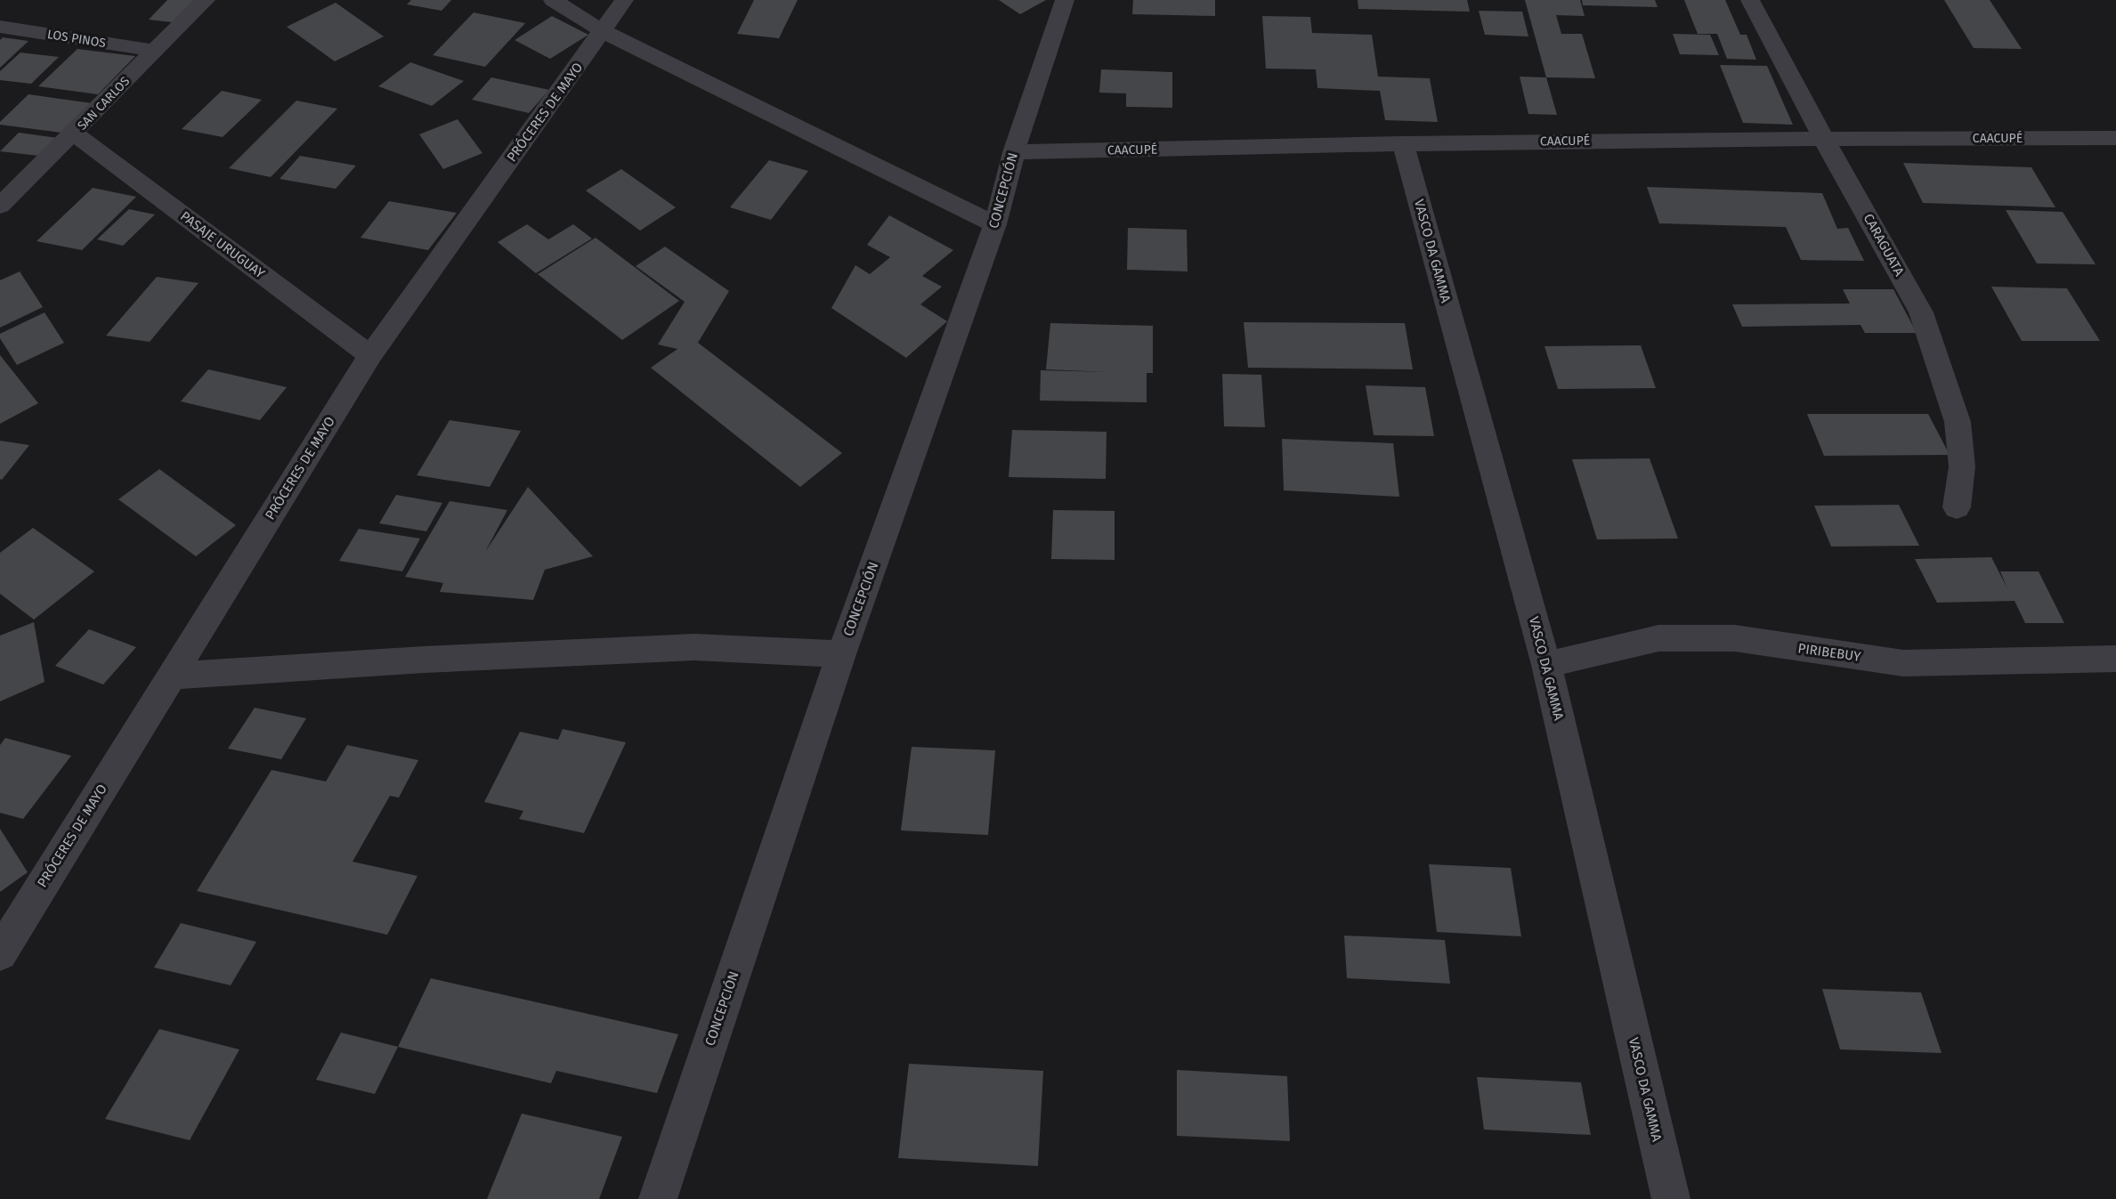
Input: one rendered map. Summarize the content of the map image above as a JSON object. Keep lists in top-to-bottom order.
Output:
{
  "streets": {
    "street": [
      "LOS PINOS",
      "SAN CARLOS",
      "PRÓCERES DE MAYO",
      "CAACUPÉ",
      "CONCEPCIÓN",
      "PASAJE URUGUAY",
      "CARAGUATA",
      "VASCO DA GAMMA",
      "PIRIBEBUY"
    ]
  },
  "crossings": [
    ["LOS PINOS", "SAN CARLOS"],
    ["SAN CARLOS", "PASAJE URUGUAY"],
    ["PRÓCERES DE MAYO", "PASAJE URUGUAY"],
    ["CAACUPÉ", "CONCEPCIÓN"],
    ["CAACUPÉ", "CARAGUATA"],
    ["CAACUPÉ", "VASCO DA GAMMA"],
    ["VASCO DA GAMMA", "PIRIBEBUY"]
  ]
}
